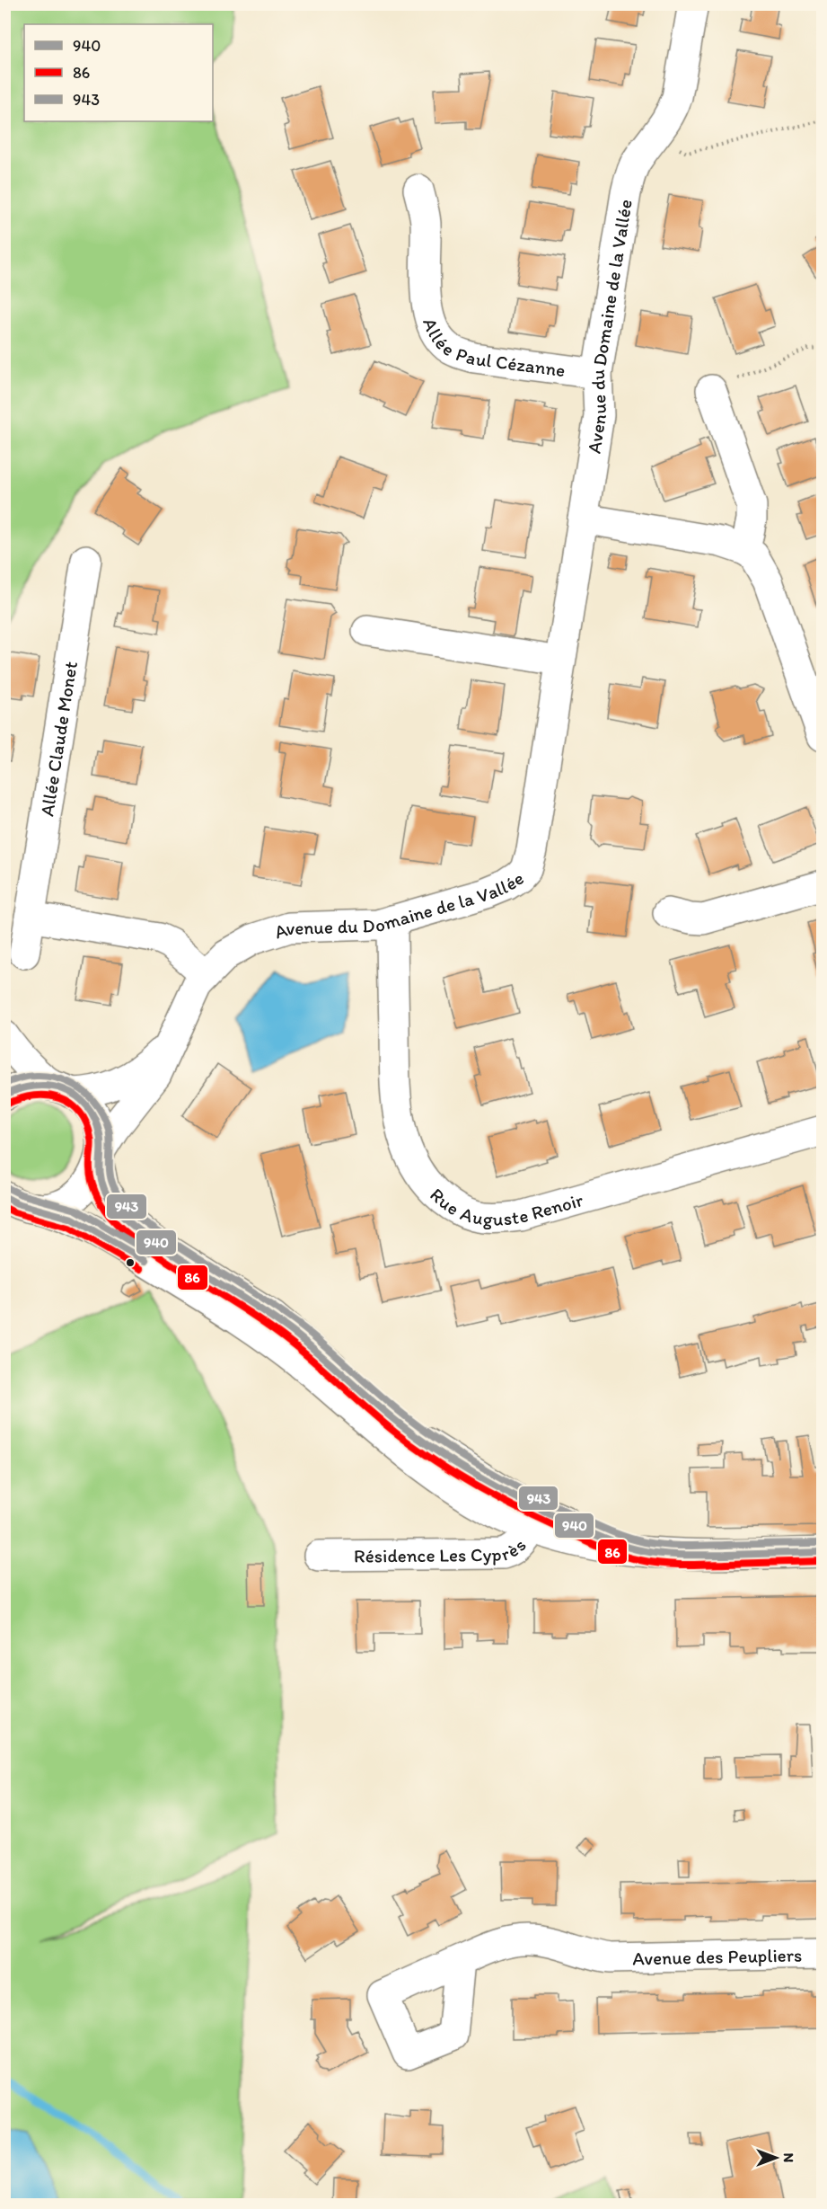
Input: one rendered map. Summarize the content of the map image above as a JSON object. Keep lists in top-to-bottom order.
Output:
{
  "streets": {
    "street": [
      "Avenue du Domaine de la Vallée",
      "Allée Paul Cézanne",
      "Allée Claude Monet",
      "Rue Auguste Renoir",
      "Résidence Les Cyprès",
      "Avenue des Peupliers"
    ]
  },
  "crossings": [
    ["Avenue du Domaine de la Vallée", "Allée Paul Cézanne"],
    ["Avenue du Domaine de la Vallée", "Rue Auguste Renoir"]
  ],
  "lines": ["transit line 943", "transit line 940", "transit line 86"],
  "legend": ["940", "86", "943"],
  "north": "right"
}
